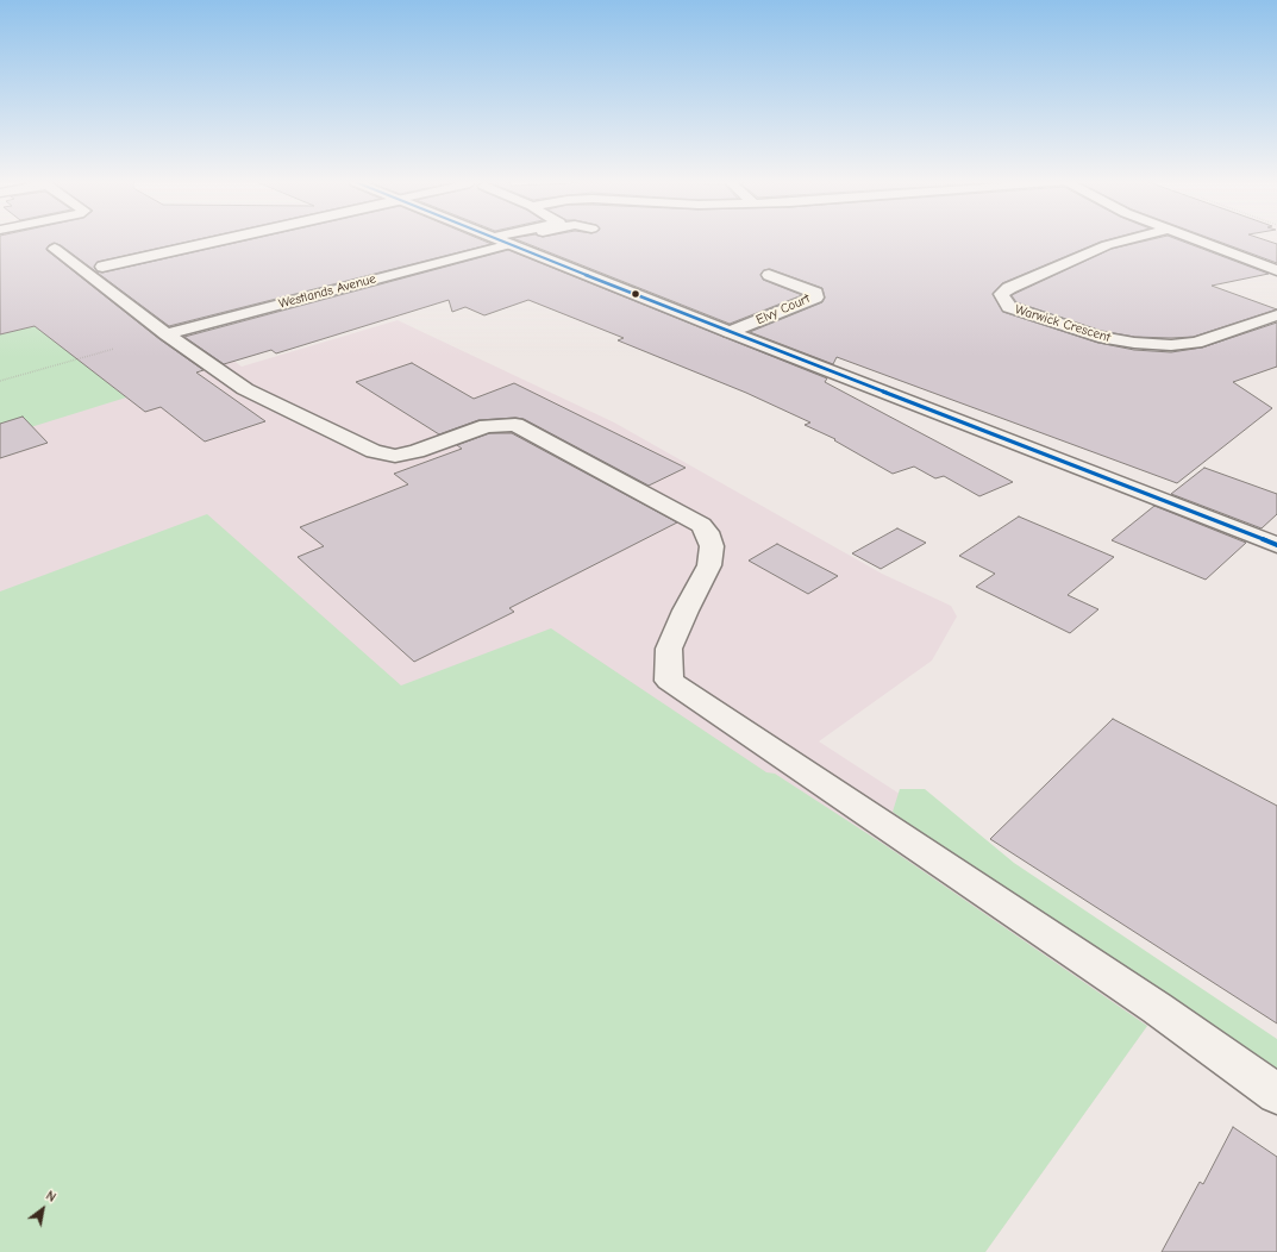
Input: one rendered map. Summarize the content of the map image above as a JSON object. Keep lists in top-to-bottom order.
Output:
{
  "streets": {
    "street": ["Westlands Avenue", "Elvy Court", "Warwick Crescent"]
  },
  "north": "top right"
}
